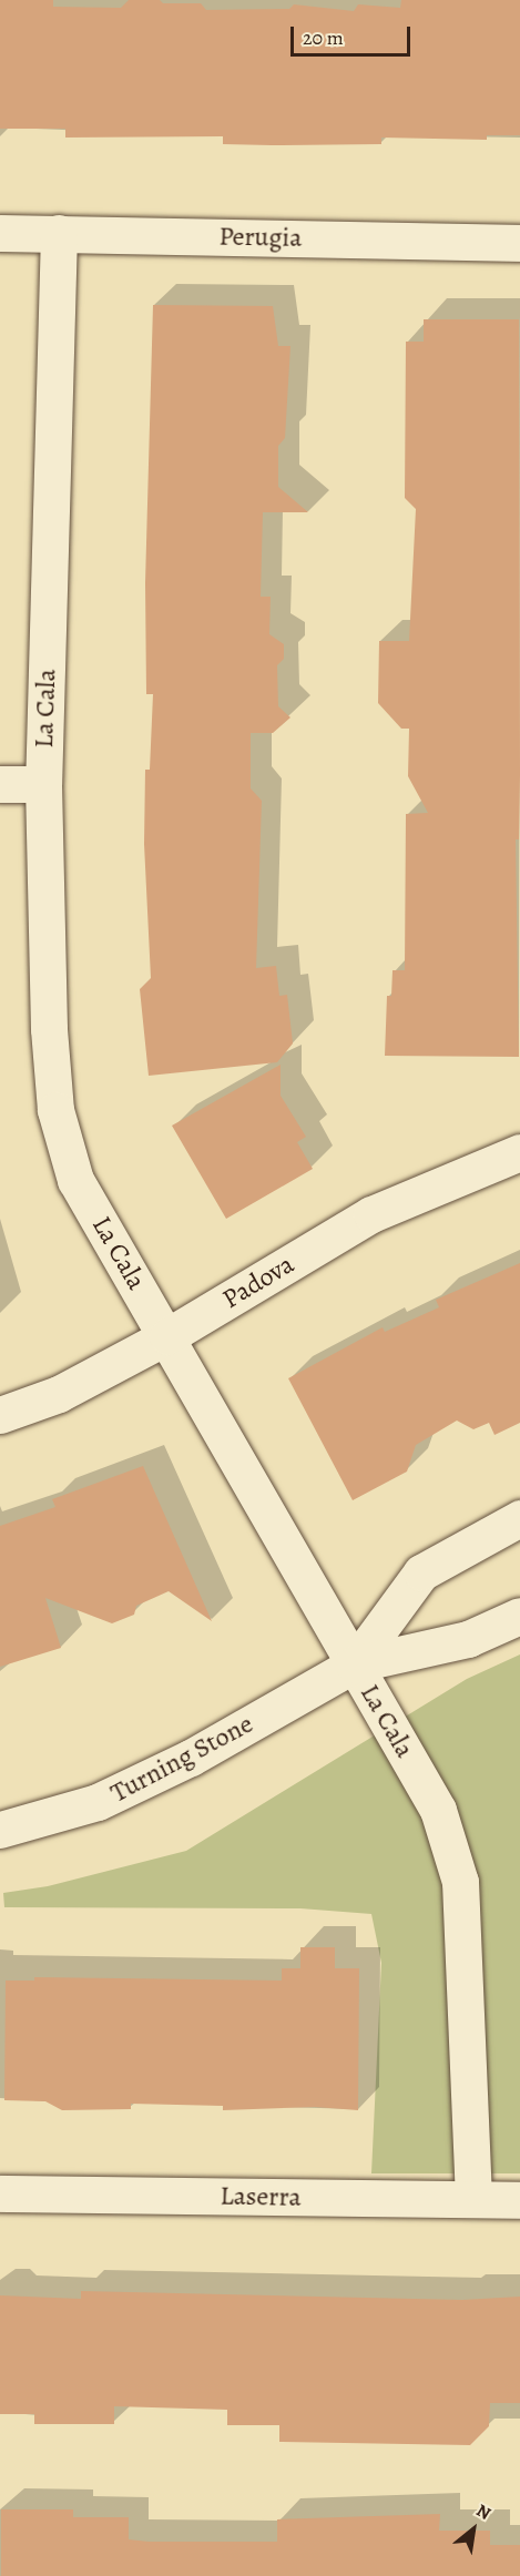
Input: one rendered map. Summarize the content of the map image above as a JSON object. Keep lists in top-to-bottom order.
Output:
{
  "streets": {
    "street": [
      "Perugia",
      "La Cala",
      "Padova",
      "Turning Stone",
      "Laserra"
    ]
  },
  "crossings": [
    ["Perugia", "La Cala"],
    ["La Cala", "Padova"],
    ["La Cala", "Turning Stone"],
    ["La Cala", "Laserra"]
  ],
  "scale_bar": "20 m",
  "north": "top right"
}
